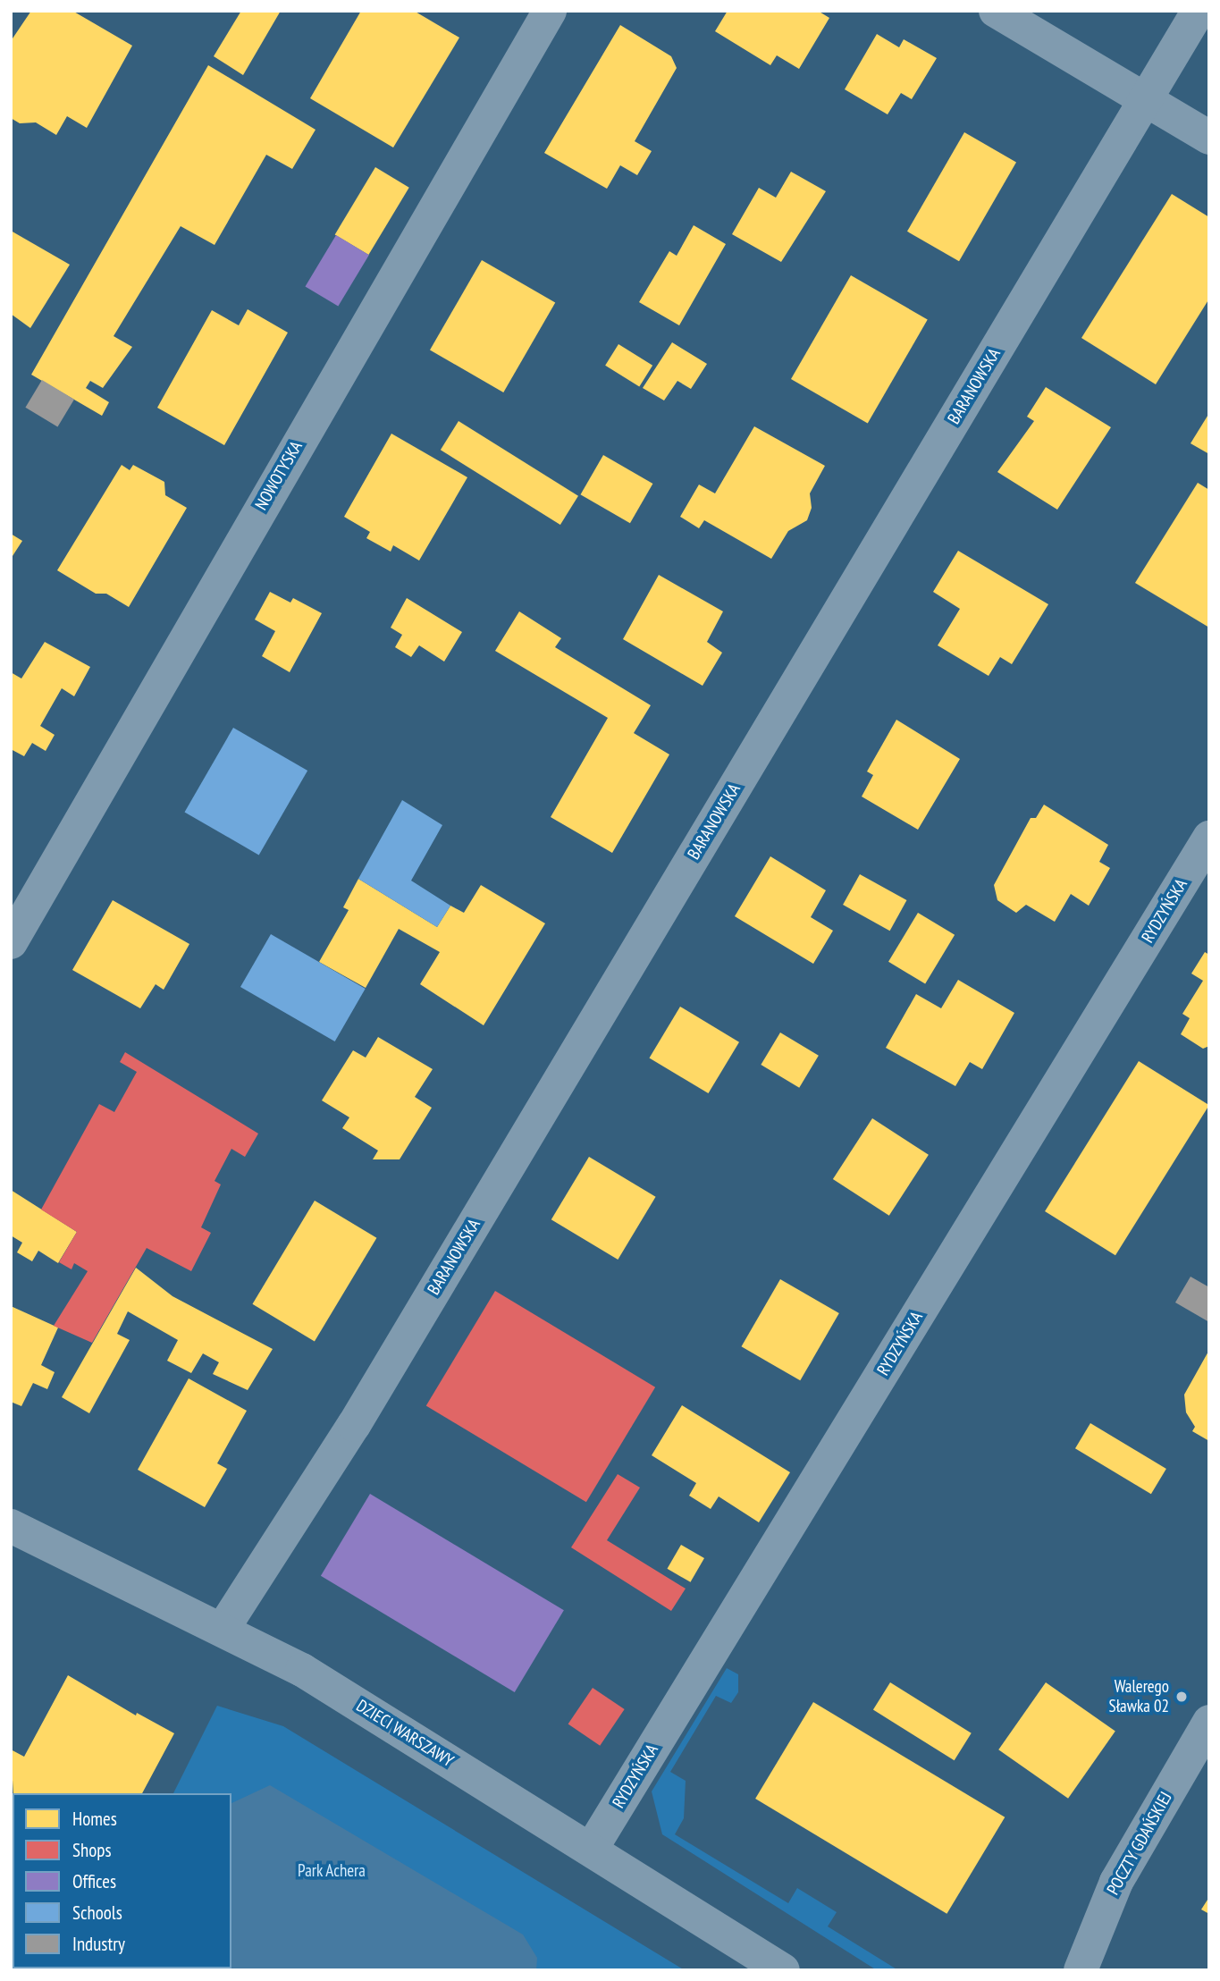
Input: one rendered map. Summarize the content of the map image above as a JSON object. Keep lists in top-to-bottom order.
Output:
{
  "streets": {
    "street": [
      "BARANOWSKA",
      "NOWOTYSKA",
      "RYDZYŃSKA",
      "DZIECI WARSZAWY",
      "POCZTY GDAŃSKIEJ"
    ]
  },
  "crossings": [
    ["BARANOWSKA", "DZIECI WARSZAWY"],
    ["RYDZYŃSKA", "DZIECI WARSZAWY"]
  ],
  "parks": ["Park Achera"],
  "places": ["Walerego Sławka 02"],
  "legend": [
    "Homes",
    "Shops",
    "Offices",
    "Schools",
    "Industry"
  ]
}
